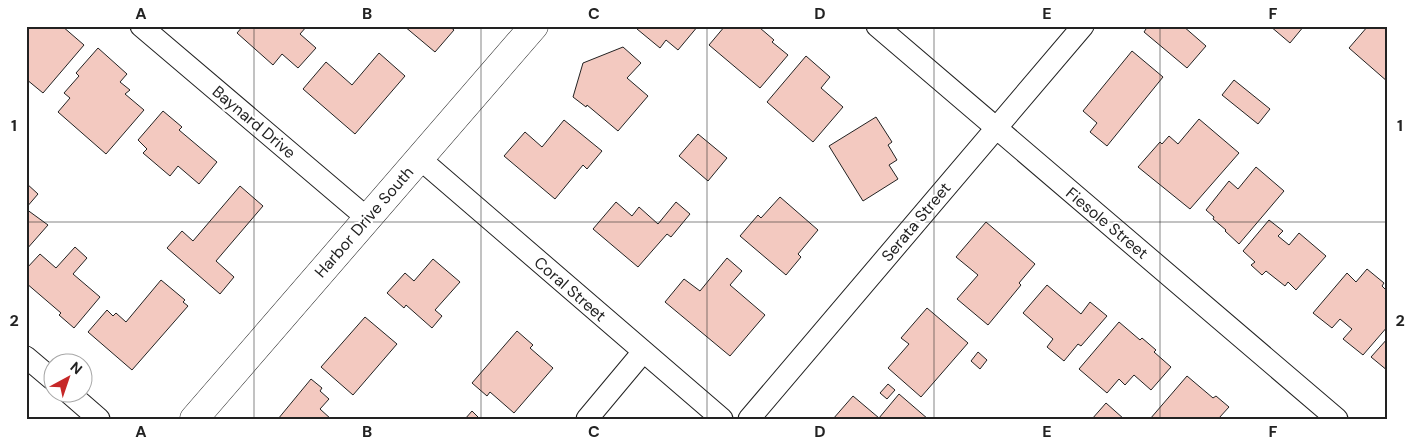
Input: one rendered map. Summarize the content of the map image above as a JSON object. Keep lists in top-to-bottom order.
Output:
{
  "streets": {
    "street": [
      "Baynard Drive",
      "Harbor Drive South",
      "Serata Street",
      "Fiesole Street",
      "Coral Street"
    ]
  },
  "crossings": [
    ["Baynard Drive", "Harbor Drive South"],
    ["Harbor Drive South", "Coral Street"],
    ["Serata Street", "Fiesole Street"]
  ],
  "north": "top right",
  "grid": {
    "columns": [
      "A",
      "B",
      "C",
      "D",
      "E",
      "F"
    ],
    "rows": ["1", "2"]
  }
}
